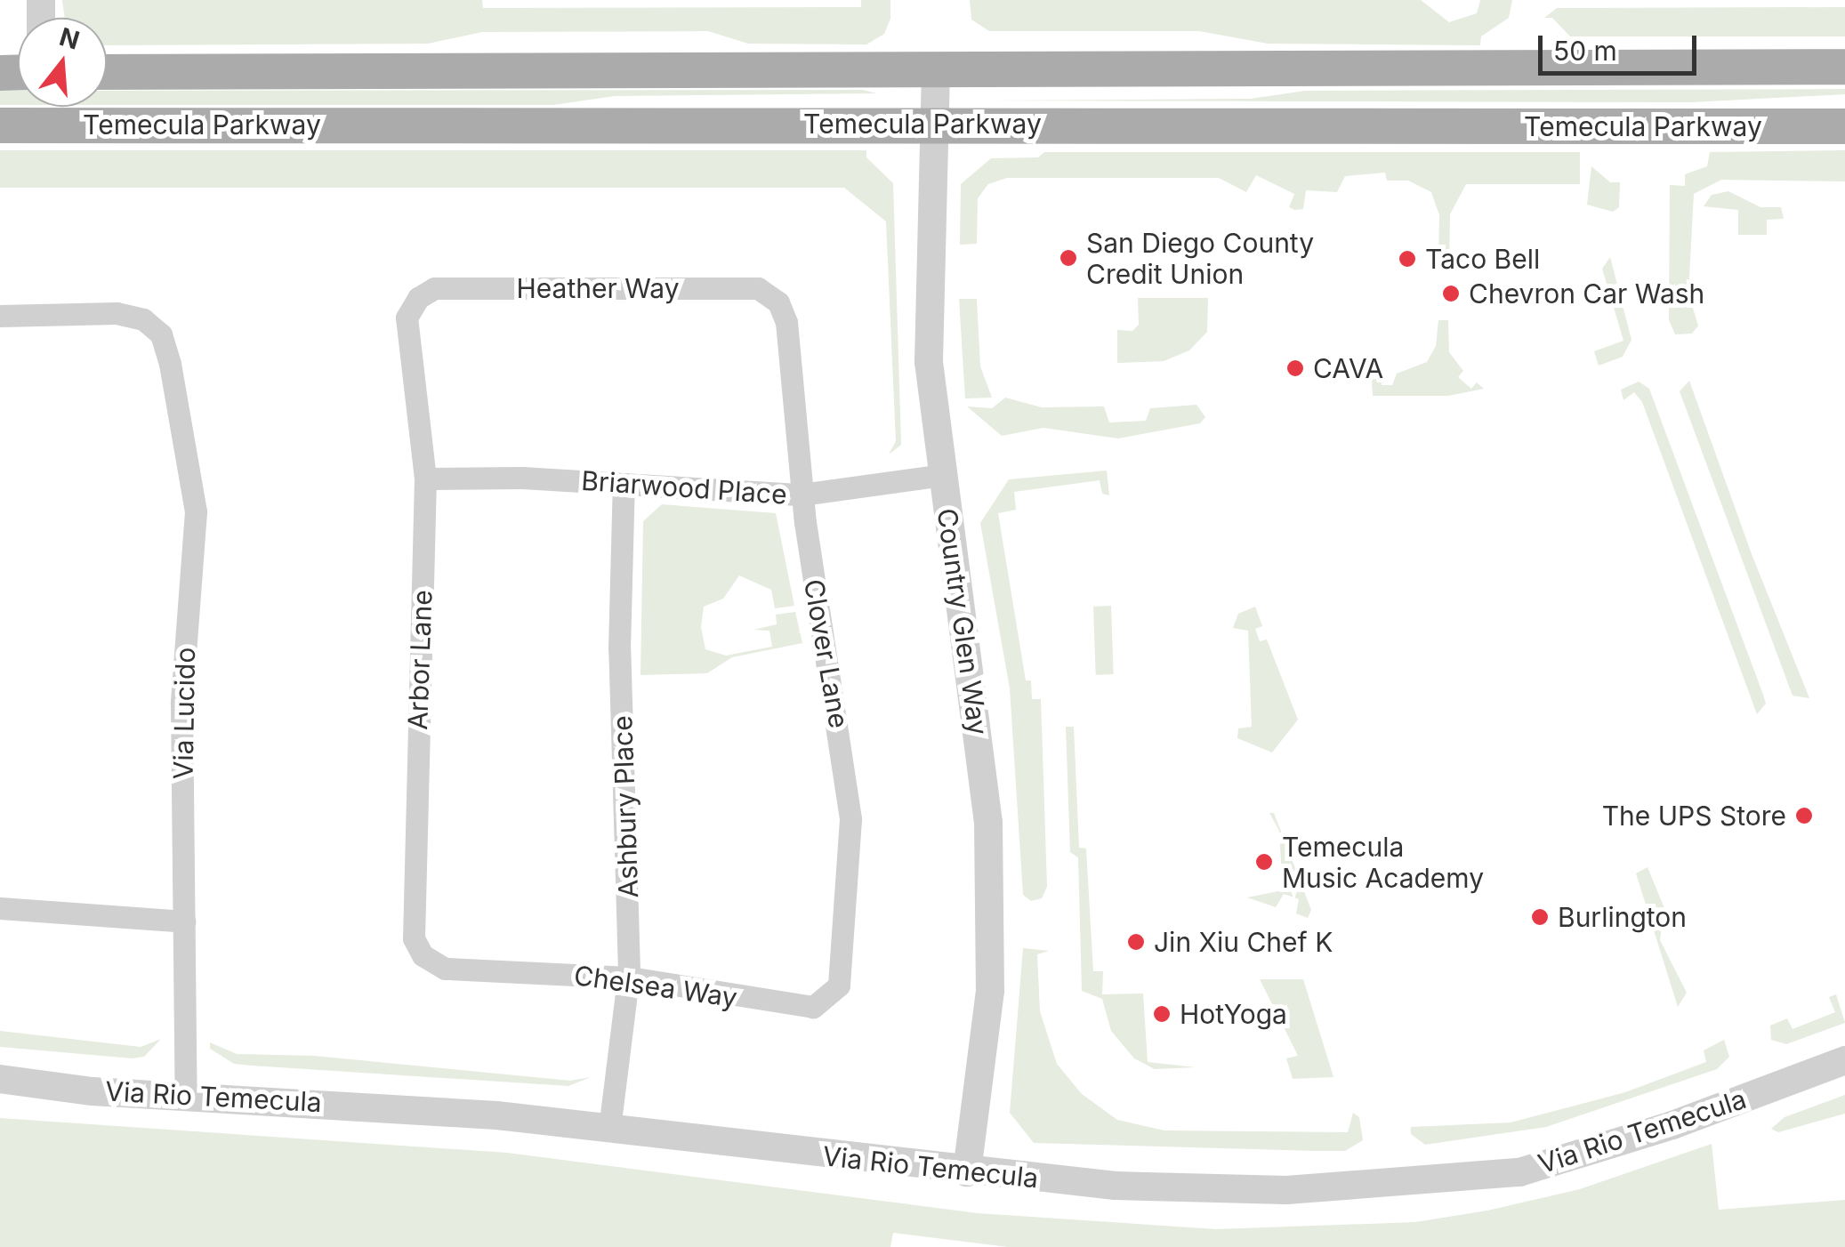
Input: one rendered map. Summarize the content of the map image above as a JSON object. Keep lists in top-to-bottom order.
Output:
{
  "streets": {
    "main road": ["Temecula Parkway"],
    "street": [
      "Heather Way",
      "Briarwood Place",
      "Country Glen Way",
      "Clover Lane",
      "Arbor Lane",
      "Via Lucido",
      "Ashbury Place",
      "Chelsea Way",
      "Via Rio Temecula"
    ]
  },
  "crossings": [
    ["Temecula Parkway", "Country Glen Way"],
    ["Heather Way", "Clover Lane"],
    ["Heather Way", "Arbor Lane"],
    ["Briarwood Place", "Country Glen Way"],
    ["Briarwood Place", "Clover Lane"],
    ["Briarwood Place", "Arbor Lane"],
    ["Briarwood Place", "Ashbury Place"],
    ["Country Glen Way", "Via Rio Temecula"],
    ["Clover Lane", "Chelsea Way"],
    ["Arbor Lane", "Chelsea Way"],
    ["Via Lucido", "Via Rio Temecula"],
    ["Ashbury Place", "Chelsea Way"],
    ["Ashbury Place", "Via Rio Temecula"]
  ],
  "places": [
    "San Diego County Credit Union",
    "Taco Bell",
    "Chevron Car Wash",
    "CAVA",
    "The UPS Store",
    "Temecula Music Academy",
    "Burlington",
    "Jin Xiu Chef K",
    "HotYoga"
  ],
  "scale_bar": "50 m",
  "north": "top"
}
